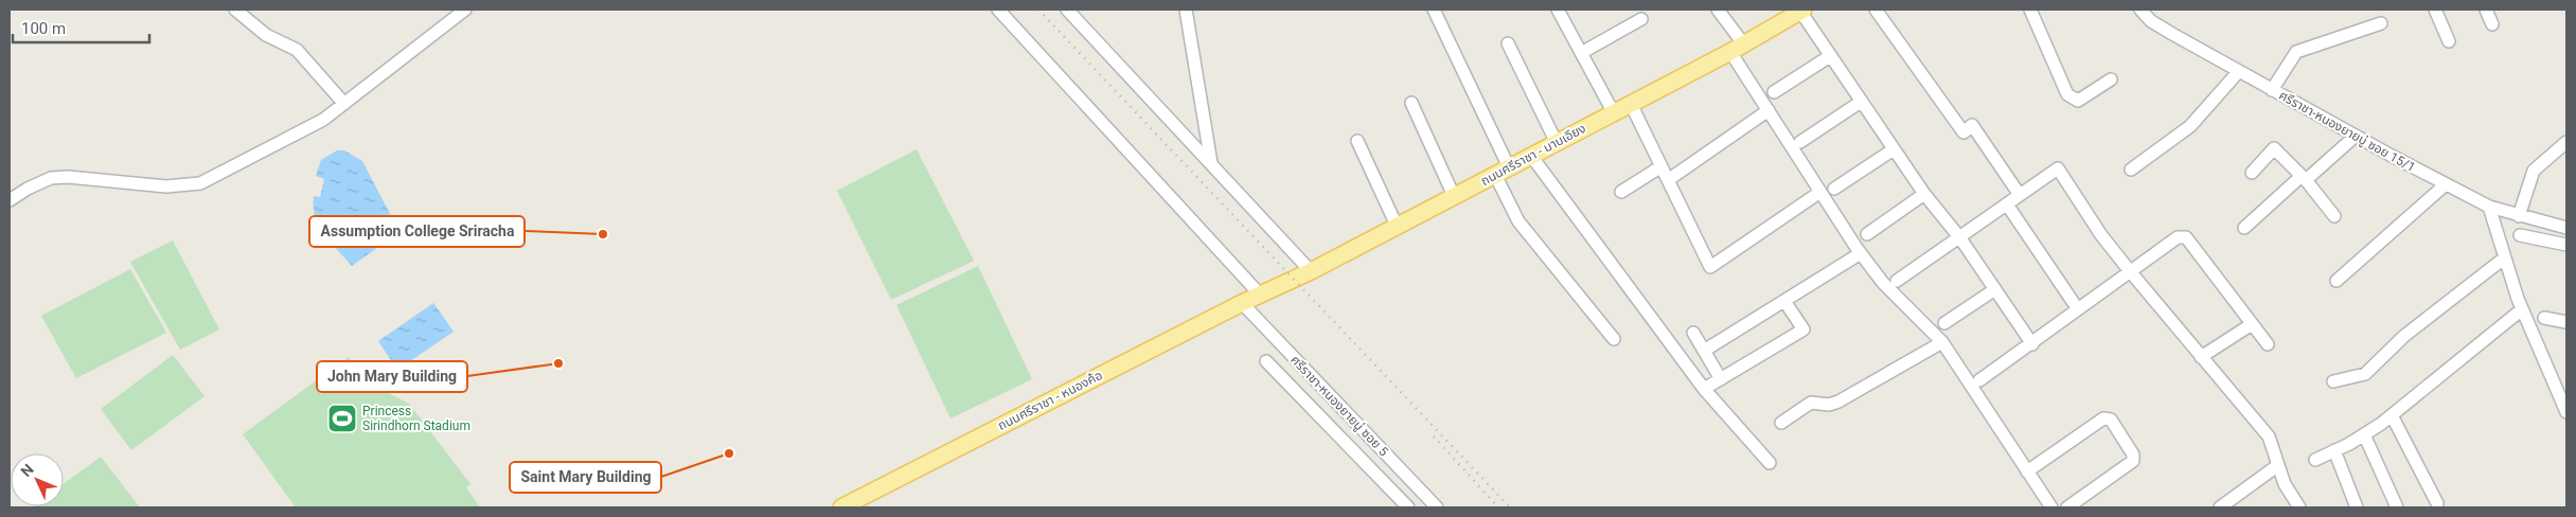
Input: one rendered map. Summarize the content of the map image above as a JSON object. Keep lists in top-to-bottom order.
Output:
{
  "streets": {
    "main road": ["ถนนศรีราชา - มาบเอียง", "ถนนศรีราชา - หนองค้อ"],
    "street": ["ศรีราชา-หนองยายบู่ ซอย 15/1", "ศรีราชา-หนองยายบู่ ซอย 5"]
  },
  "crossings": [
    ["ถนนศรีราชา - มาบเอียง", "ถนนศรีราชา - หนองค้อ"],
    ["ถนนศรีราชา - หนองค้อ", "ศรีราชา-หนองยายบู่ ซอย 5"]
  ],
  "places": {
    "other": ["Assumption College Sriracha", "John Mary Building", "Saint Mary Building"],
    "sports": ["Princess Sirindhorn Stadium"]
  },
  "scale_bar": "100 m",
  "north": "top left"
}
